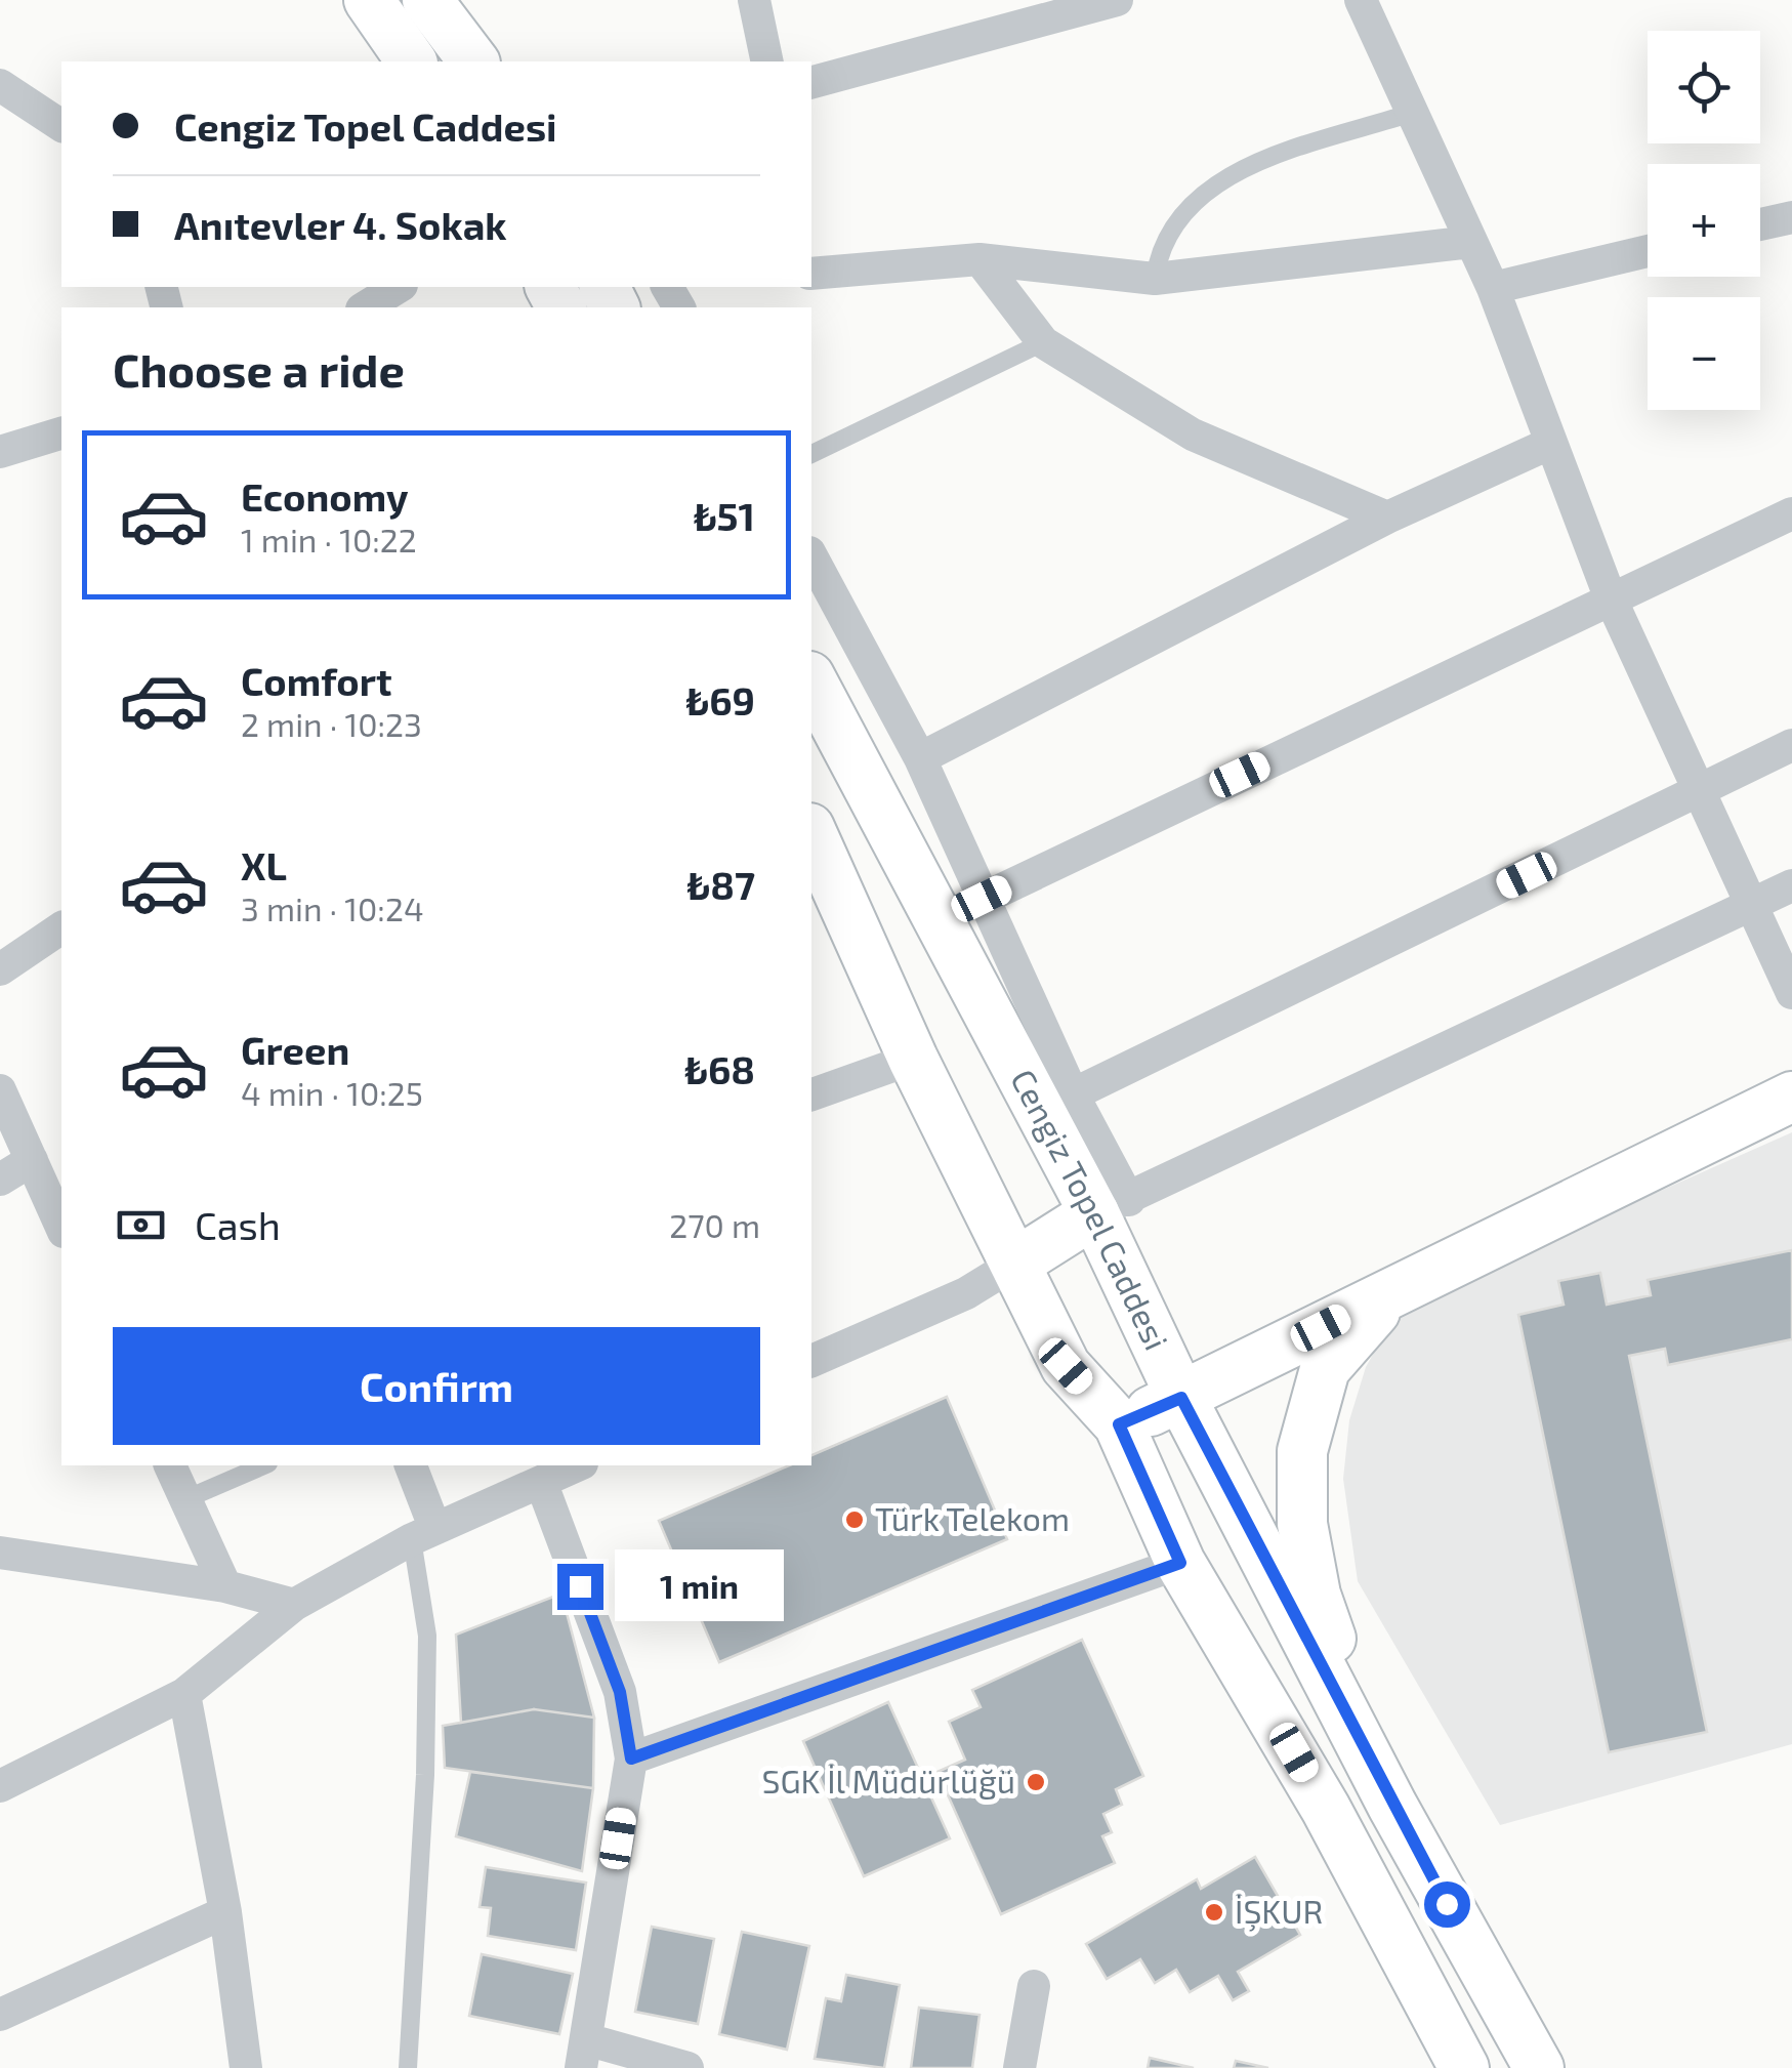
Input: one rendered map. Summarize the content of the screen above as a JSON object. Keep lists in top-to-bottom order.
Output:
{
  "streets": {
    "main road": ["Cengiz Topel Caddesi"]
  },
  "places": ["Türk Telekom", "SGK İl Müdürlüğü", "İŞKUR"],
  "page": {
    "map_buttons": ["+", "−"],
    "banner": ["Cengiz Topel Caddesi", "Anıtevler 4. Sokak"],
    "heading": "Choose a ride",
    "list": [
      {
        "name": "Economy",
        "note": "1 min · 10:22",
        "value": "₺51"
      },
      {
        "name": "Comfort",
        "note": "2 min · 10:23",
        "value": "₺69"
      },
      {
        "name": "XL",
        "note": "3 min · 10:24",
        "value": "₺87"
      },
      {
        "name": "Green",
        "note": "4 min · 10:25",
        "value": "₺68"
      }
    ],
    "pay": ["Cash", "270 m"],
    "buttons": "Confirm",
    "bubble": "1 min"
  }
}
